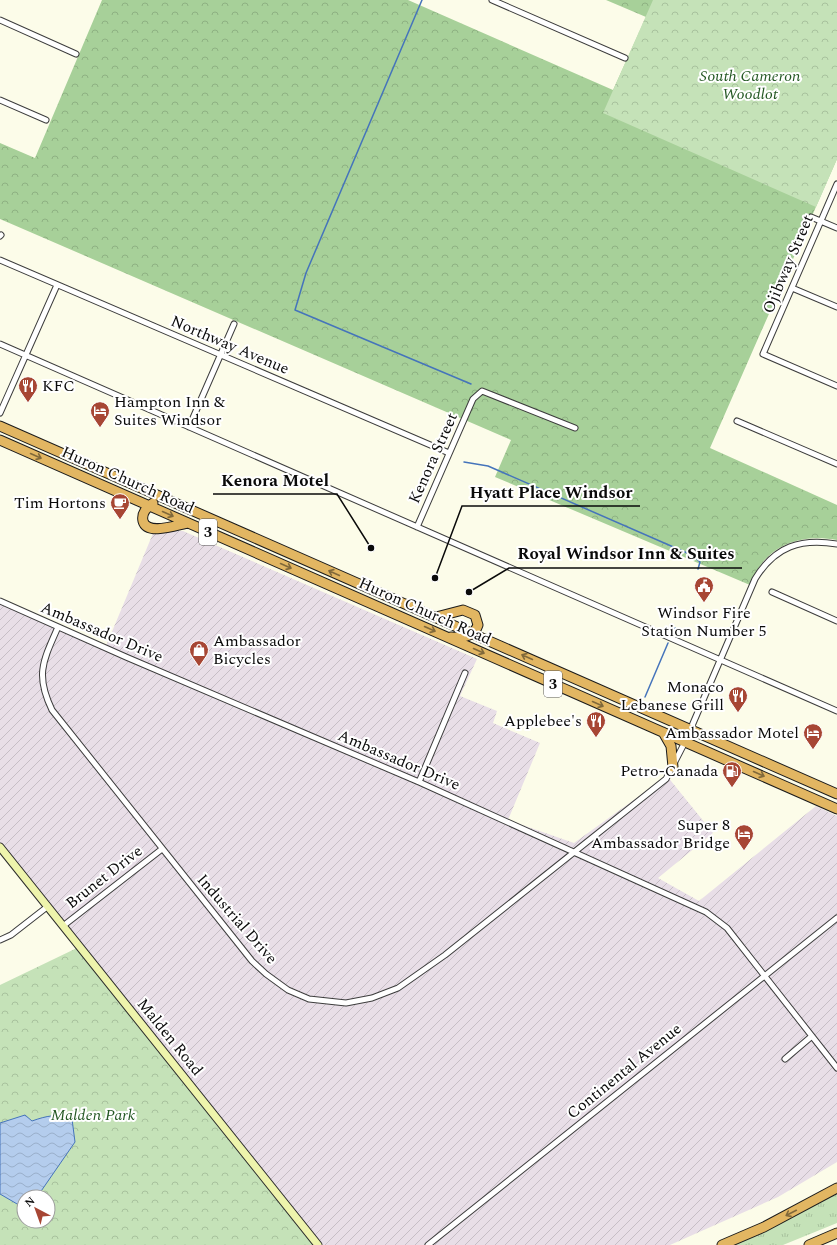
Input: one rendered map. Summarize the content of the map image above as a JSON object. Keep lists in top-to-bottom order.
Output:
{
  "streets": {
    "highway": ["Huron Church Road", "3"],
    "main road": ["Malden Road"],
    "street": [
      "Ojibway Street",
      "Northway Avenue",
      "Kenora Street",
      "Ambassador Drive",
      "Brunet Drive",
      "Industrial Drive",
      "Continental Avenue"
    ]
  },
  "crossings": [
    ["Northway Avenue", "Kenora Street"],
    ["Huron Church Road", "Industrial Drive"],
    ["Ambassador Drive", "Industrial Drive"],
    ["Ambassador Drive", "Continental Avenue"],
    ["Brunet Drive", "Industrial Drive"],
    ["Brunet Drive", "Malden Road"]
  ],
  "parks": ["South Cameron Woodlot", "Malden Park"],
  "places": {
    "restaurant": ["KFC", "Monaco Lebanese Grill", "Applebee's"],
    "hotel": ["Hampton Inn & Suites Windsor", "Ambassador Motel", "Super 8 Ambassador Bridge"],
    "cafe": ["Tim Hortons"],
    "other": ["Kenora Motel", "Hyatt Place Windsor", "Royal Windsor Inn & Suites"],
    "public building": ["Windsor Fire Station Number 5"],
    "shop": ["Ambassador Bicycles"],
    "fuel station": ["Petro-Canada"]
  },
  "north": "top left"
}
